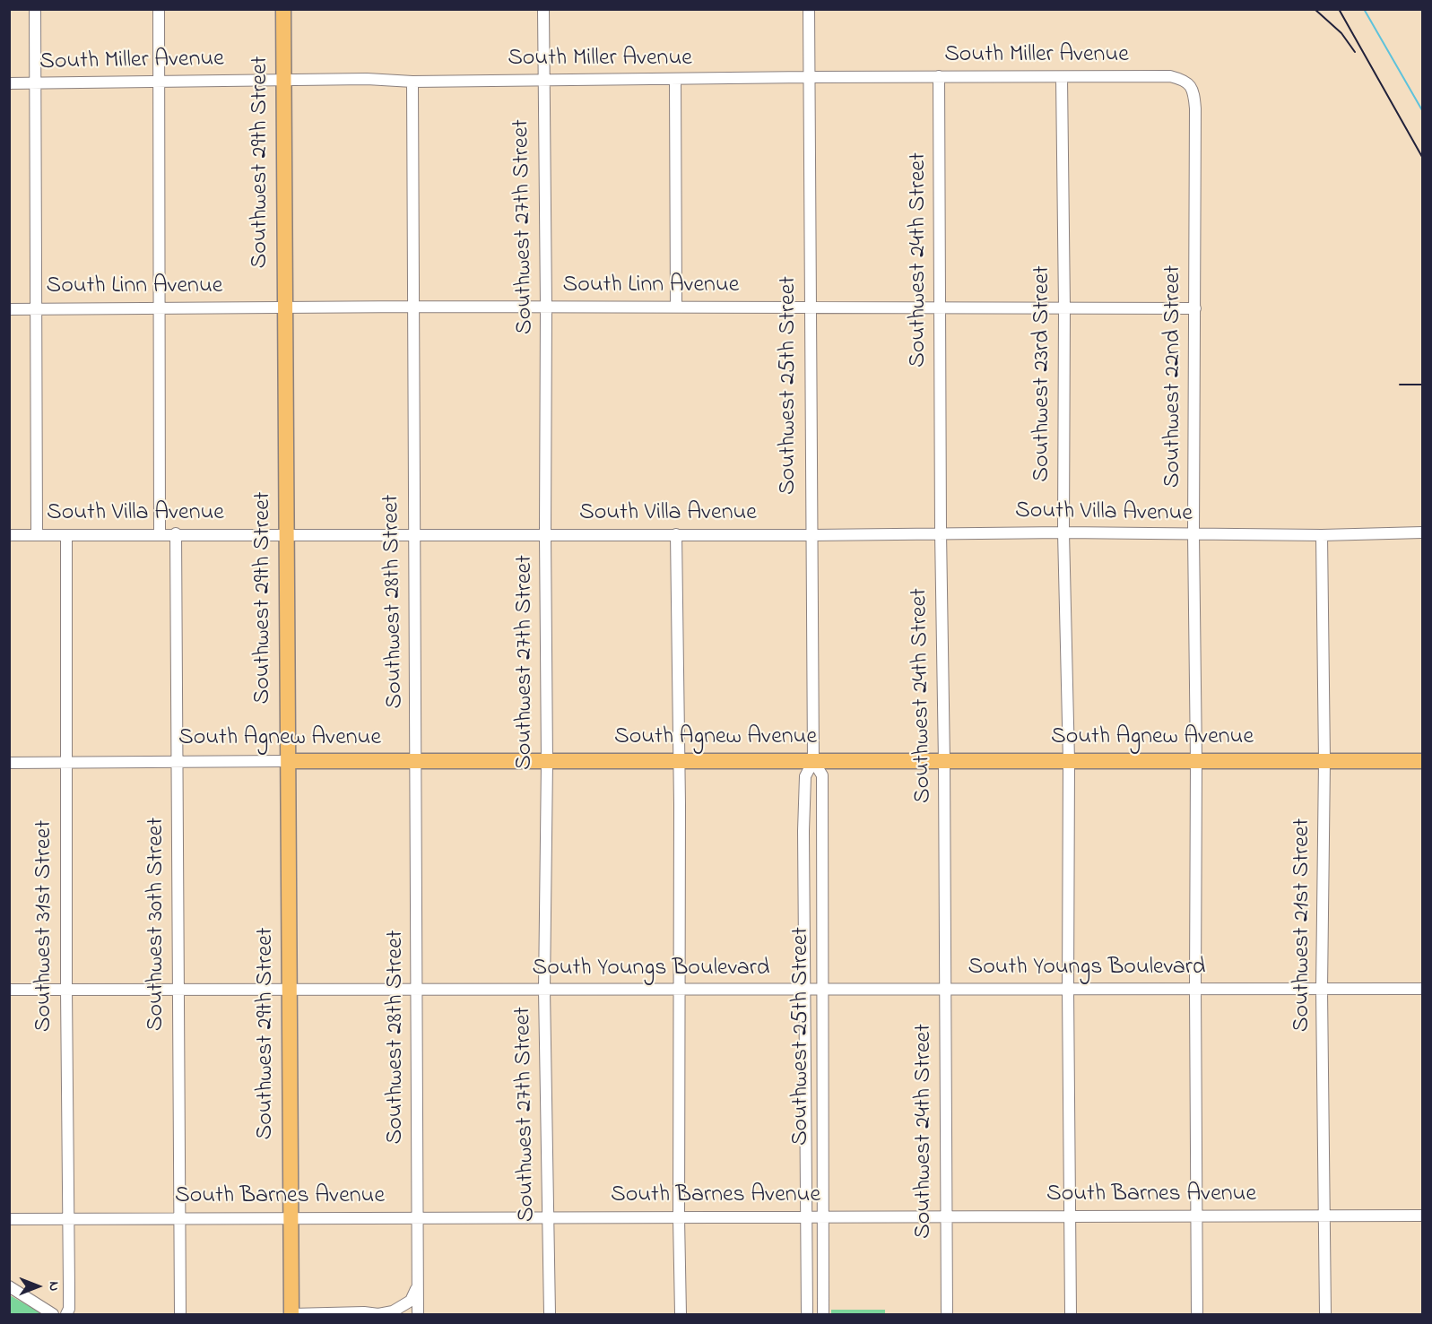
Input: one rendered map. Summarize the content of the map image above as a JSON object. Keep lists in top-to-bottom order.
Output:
{
  "streets": {
    "main road": ["Southwest 29th Street", "South Agnew Avenue"],
    "street": [
      "South Miller Avenue",
      "Southwest 27th Street",
      "Southwest 24th Street",
      "South Linn Avenue",
      "Southwest 23rd Street",
      "Southwest 22nd Street",
      "Southwest 25th Street",
      "South Villa Avenue",
      "Southwest 28th Street",
      "Southwest 30th Street",
      "Southwest 21st Street",
      "Southwest 31st Street",
      "South Youngs Boulevard",
      "South Barnes Avenue"
    ]
  },
  "crossings": [
    ["South Miller Avenue", "Southwest 29th Street"],
    ["South Miller Avenue", "Southwest 27th Street"],
    ["South Miller Avenue", "Southwest 24th Street"],
    ["South Miller Avenue", "Southwest 23rd Street"],
    ["South Miller Avenue", "Southwest 22nd Street"],
    ["South Miller Avenue", "Southwest 25th Street"],
    ["South Miller Avenue", "Southwest 28th Street"],
    ["Southwest 29th Street", "South Linn Avenue"],
    ["Southwest 29th Street", "South Villa Avenue"],
    ["Southwest 29th Street", "South Agnew Avenue"],
    ["Southwest 29th Street", "South Youngs Boulevard"],
    ["Southwest 29th Street", "South Barnes Avenue"],
    ["Southwest 27th Street", "South Linn Avenue"],
    ["Southwest 27th Street", "South Villa Avenue"],
    ["Southwest 27th Street", "South Agnew Avenue"],
    ["Southwest 27th Street", "South Youngs Boulevard"],
    ["Southwest 27th Street", "South Barnes Avenue"],
    ["Southwest 24th Street", "South Linn Avenue"],
    ["Southwest 24th Street", "South Villa Avenue"],
    ["Southwest 24th Street", "South Agnew Avenue"],
    ["Southwest 24th Street", "South Youngs Boulevard"],
    ["Southwest 24th Street", "South Barnes Avenue"],
    ["South Linn Avenue", "Southwest 23rd Street"],
    ["South Linn Avenue", "Southwest 22nd Street"],
    ["South Linn Avenue", "Southwest 25th Street"],
    ["South Linn Avenue", "Southwest 28th Street"],
    ["Southwest 23rd Street", "South Villa Avenue"],
    ["Southwest 23rd Street", "South Agnew Avenue"],
    ["Southwest 23rd Street", "South Youngs Boulevard"],
    ["Southwest 23rd Street", "South Barnes Avenue"],
    ["Southwest 22nd Street", "South Villa Avenue"],
    ["Southwest 22nd Street", "South Agnew Avenue"],
    ["Southwest 22nd Street", "South Youngs Boulevard"],
    ["Southwest 22nd Street", "South Barnes Avenue"],
    ["Southwest 25th Street", "South Villa Avenue"],
    ["Southwest 25th Street", "South Agnew Avenue"],
    ["Southwest 25th Street", "South Youngs Boulevard"],
    ["Southwest 25th Street", "South Barnes Avenue"],
    ["South Villa Avenue", "Southwest 28th Street"],
    ["South Villa Avenue", "Southwest 30th Street"],
    ["South Villa Avenue", "Southwest 21st Street"],
    ["South Villa Avenue", "Southwest 31st Street"],
    ["Southwest 28th Street", "South Agnew Avenue"],
    ["Southwest 28th Street", "South Youngs Boulevard"],
    ["Southwest 28th Street", "South Barnes Avenue"],
    ["South Agnew Avenue", "Southwest 30th Street"],
    ["South Agnew Avenue", "Southwest 21st Street"],
    ["South Agnew Avenue", "Southwest 31st Street"],
    ["Southwest 30th Street", "South Youngs Boulevard"],
    ["Southwest 30th Street", "South Barnes Avenue"],
    ["Southwest 21st Street", "South Youngs Boulevard"],
    ["Southwest 21st Street", "South Barnes Avenue"],
    ["Southwest 31st Street", "South Youngs Boulevard"],
    ["Southwest 31st Street", "South Barnes Avenue"]
  ],
  "north": "right"
}
